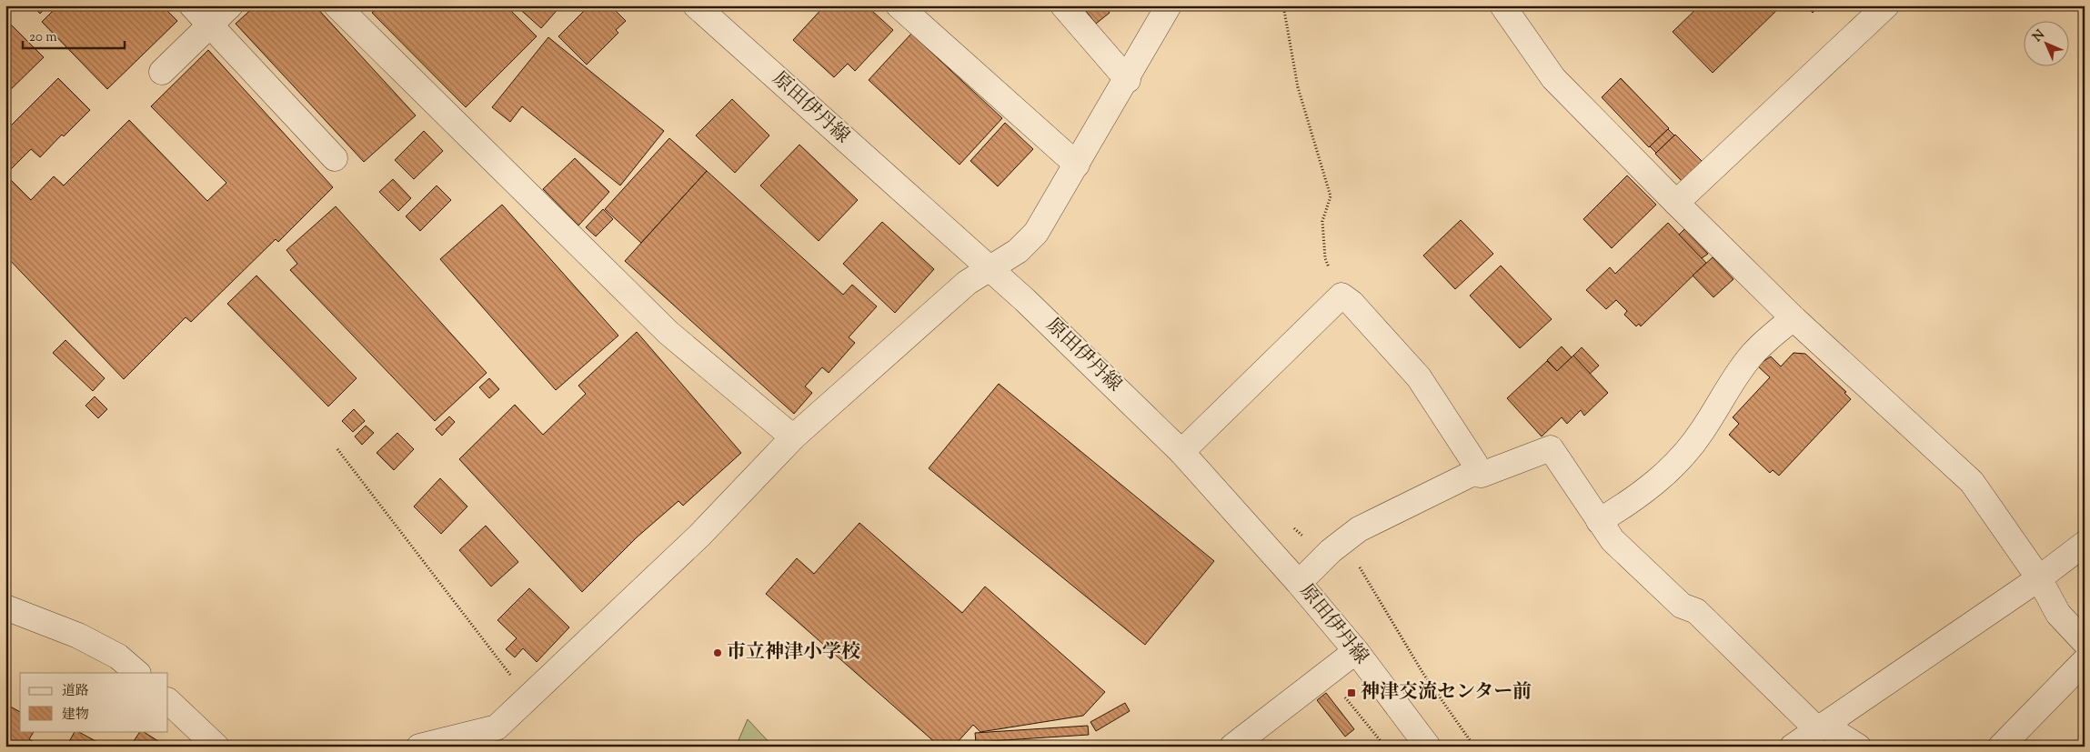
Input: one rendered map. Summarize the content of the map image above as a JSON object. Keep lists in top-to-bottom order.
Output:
{
  "streets": {
    "street": ["原田伊丹線"]
  },
  "places": {
    "other": ["市立神津小学校"],
    "transit": ["神津交流センター前"]
  },
  "legend": ["道路", "建物"],
  "scale_bar": "20 m",
  "north": "top left"
}
